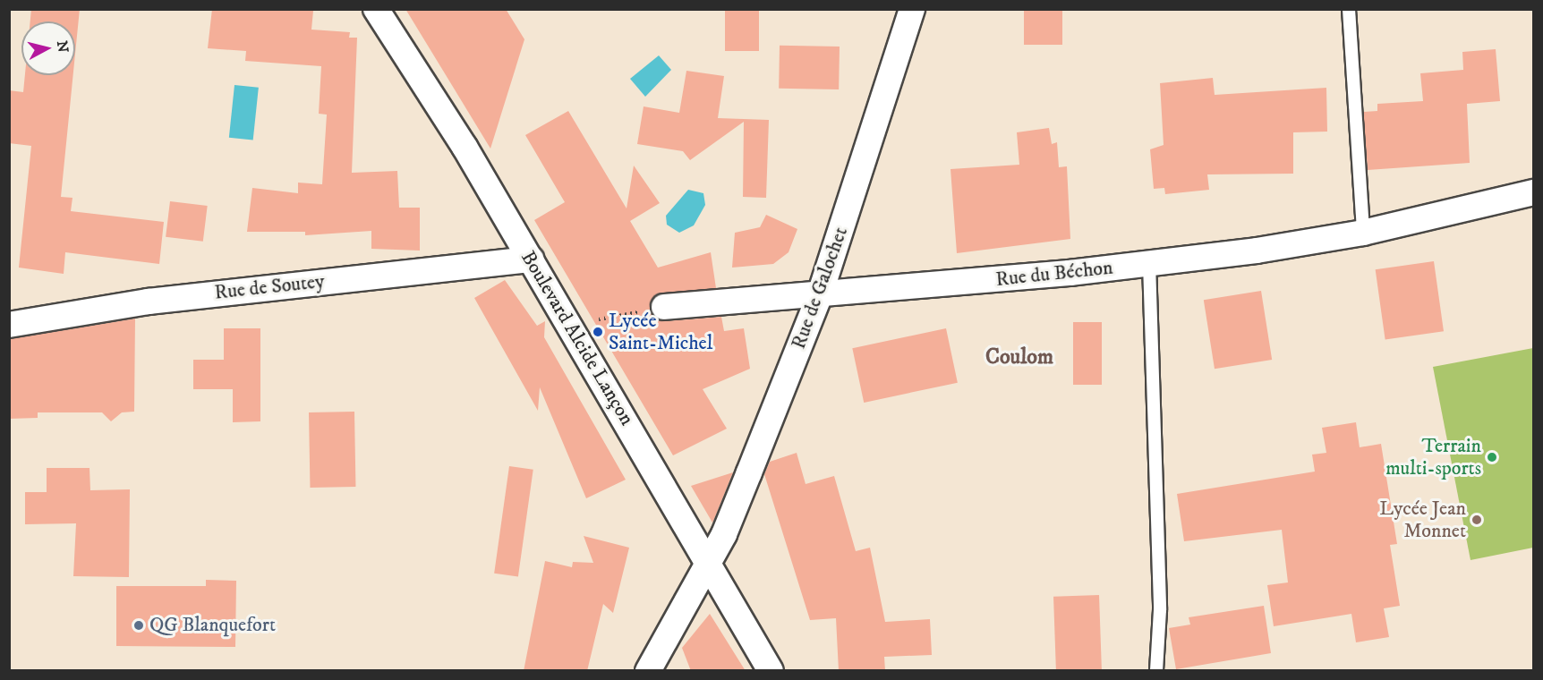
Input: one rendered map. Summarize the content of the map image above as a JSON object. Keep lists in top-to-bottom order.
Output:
{
  "streets": {
    "street": [
      "Rue du Béchon",
      "Rue de Soutey",
      "Rue de Galochet",
      "Boulevard Alcide Lançon"
    ]
  },
  "crossings": [
    ["Rue du Béchon", "Rue de Galochet"],
    ["Rue de Soutey", "Boulevard Alcide Lançon"],
    ["Rue de Galochet", "Boulevard Alcide Lançon"]
  ],
  "districts": ["Coulom"],
  "places": [
    "Lycée Saint-Michel",
    "Terrain multi-sports",
    "Lycée Jean Monnet",
    "QG Blanquefort"
  ],
  "north": "right"
}
